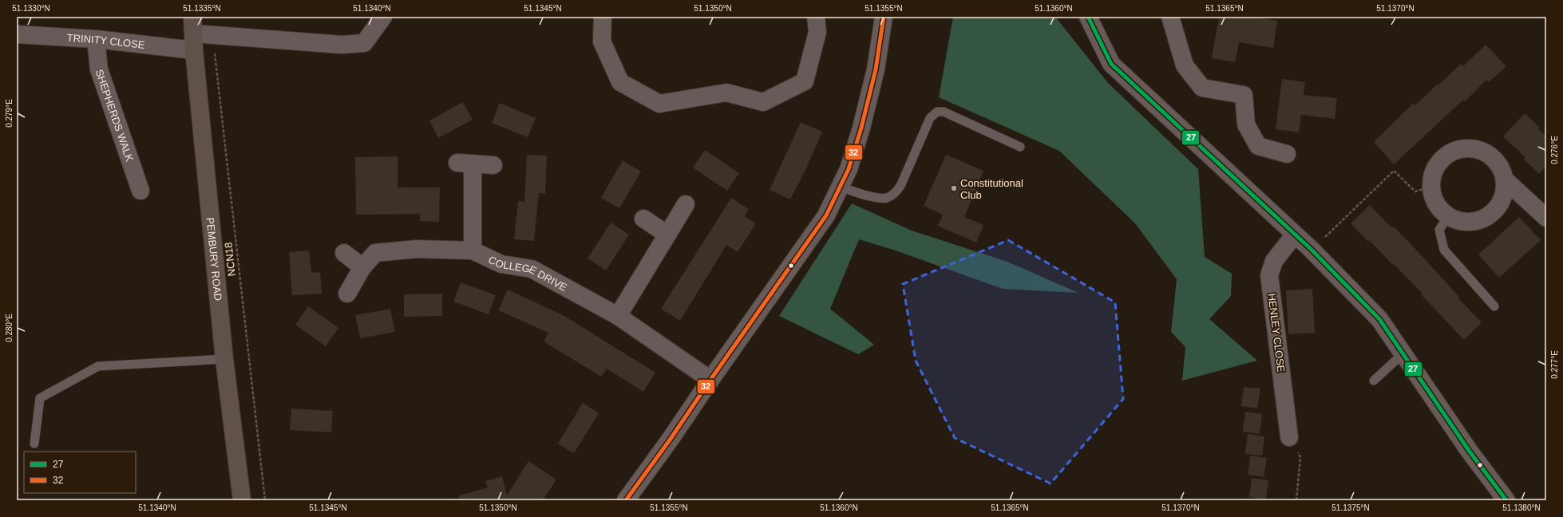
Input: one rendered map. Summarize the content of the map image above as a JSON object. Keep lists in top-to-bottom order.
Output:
{
  "streets": {
    "main road": ["PEMBURY ROAD"],
    "street": [
      "TRINITY CLOSE",
      "SHEPHERDS WALK",
      "COLLEGE DRIVE",
      "HENLEY CLOSE"
    ],
    "path": ["NCN18"]
  },
  "crossings": [
    ["TRINITY CLOSE", "SHEPHERDS WALK"],
    ["TRINITY CLOSE", "PEMBURY ROAD"]
  ],
  "places": ["Constitutional Club"],
  "lines": ["transit line 27", "transit line 32"],
  "legend": ["27", "32"],
  "coordinates": [
    "51.1330°N",
    "51.1335°N",
    "51.1340°N",
    "51.1345°N",
    "51.1350°N",
    "51.1355°N",
    "51.1360°N",
    "51.1365°N",
    "51.1370°N",
    "0.279°E",
    "0.276°E",
    "0.280°E",
    "0.277°E",
    "51.1375°N",
    "51.1380°N"
  ]
}
